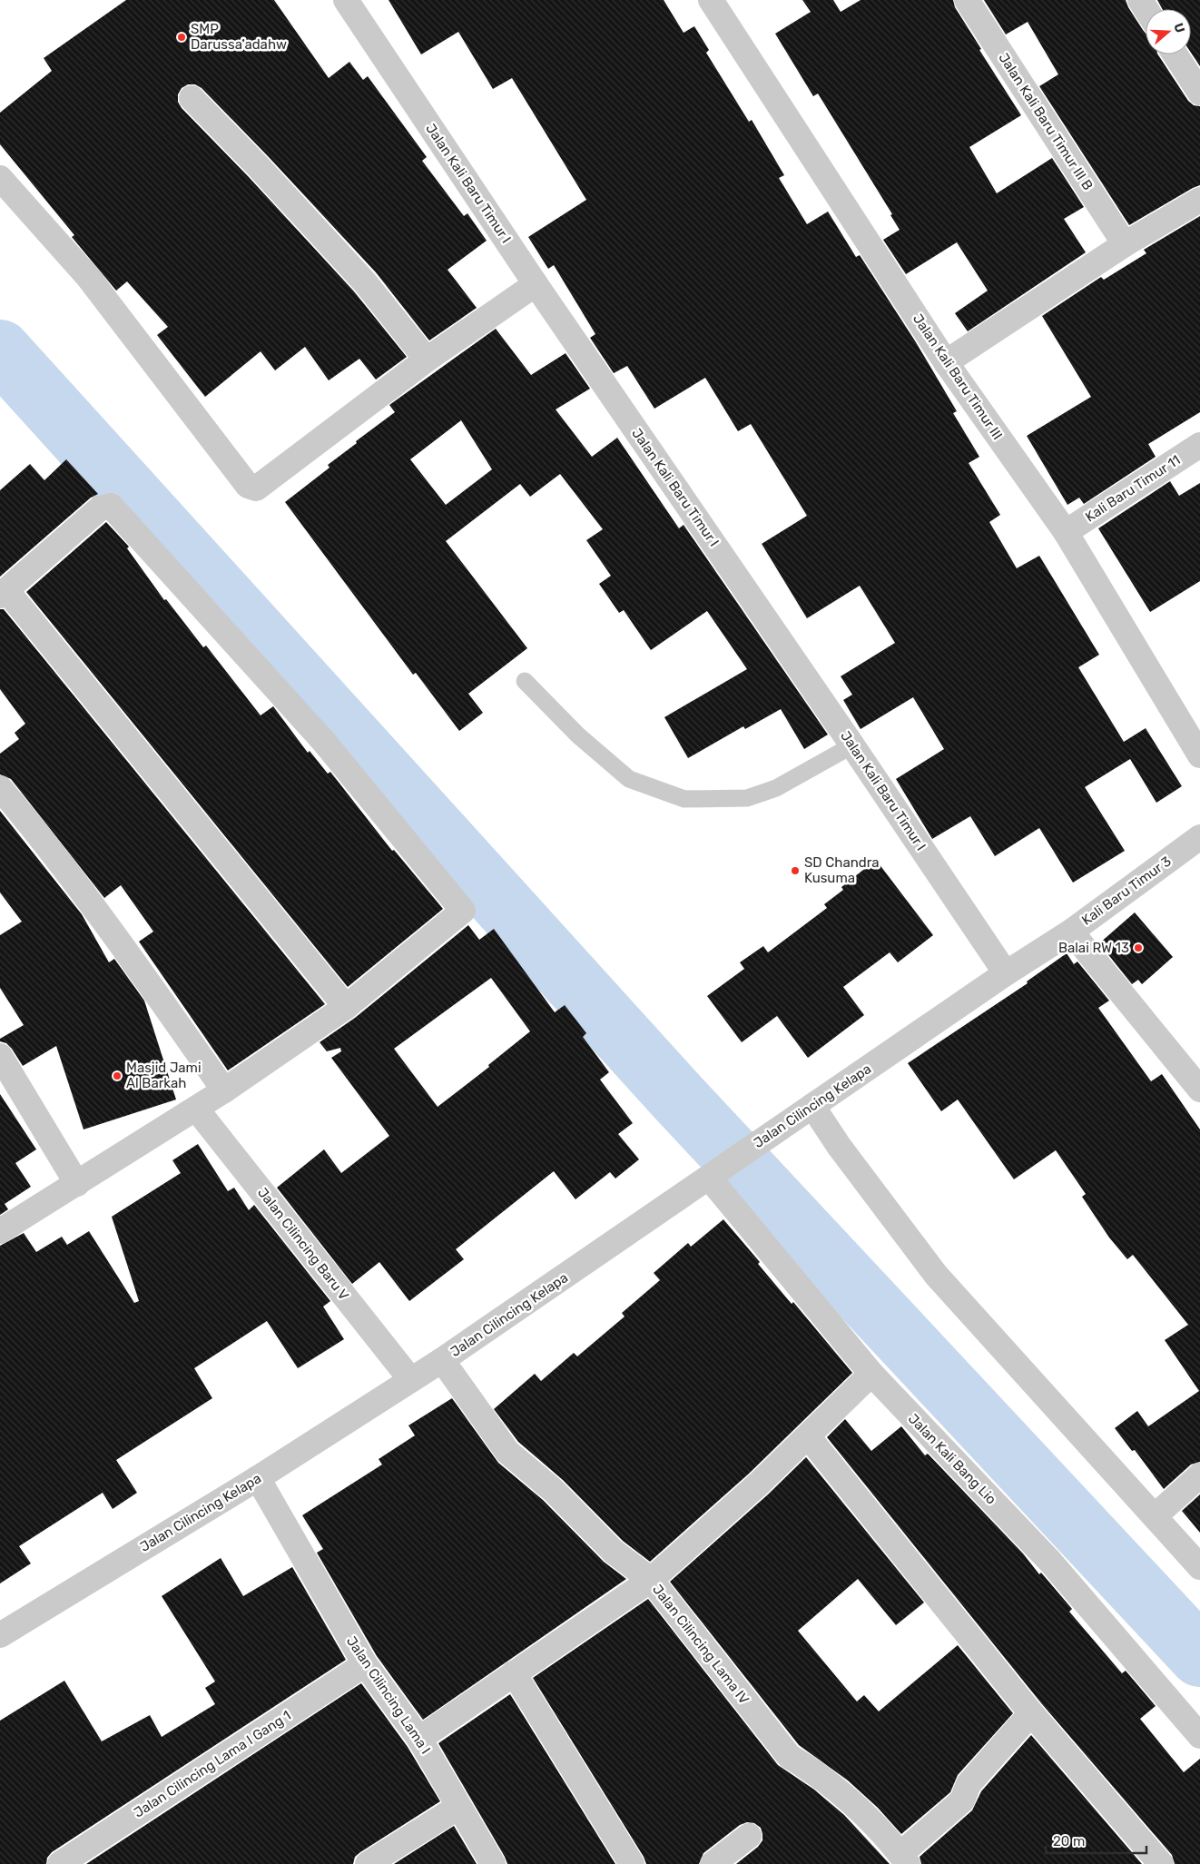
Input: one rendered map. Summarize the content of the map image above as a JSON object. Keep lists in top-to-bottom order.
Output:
{
  "streets": {
    "street": [
      "Jalan Kali Baru Timur III B",
      "Jalan Kali Baru Timur I",
      "Jalan Kali Baru Timur III",
      "Kali Baru Timur 11",
      "Kali Baru Timur 3",
      "Jalan Cilincing Kelapa",
      "Jalan Cilincing Baru V",
      "Jalan Kali Bang Lio",
      "Jalan Cilincing Lama IV",
      "Jalan Cilincing Lama I",
      "Jalan Cilincing Lama I Gang 1"
    ]
  },
  "crossings": [
    ["Jalan Kali Baru Timur I", "Kali Baru Timur 3"],
    ["Jalan Kali Baru Timur I", "Jalan Cilincing Kelapa"],
    ["Jalan Kali Baru Timur III", "Kali Baru Timur 11"],
    ["Kali Baru Timur 3", "Jalan Cilincing Kelapa"],
    ["Jalan Cilincing Kelapa", "Jalan Cilincing Baru V"],
    ["Jalan Cilincing Kelapa", "Jalan Kali Bang Lio"],
    ["Jalan Cilincing Kelapa", "Jalan Cilincing Lama IV"],
    ["Jalan Cilincing Kelapa", "Jalan Cilincing Lama I"],
    ["Jalan Cilincing Lama I", "Jalan Cilincing Lama I Gang 1"]
  ],
  "places": [
    "SMP Darussa'adahw",
    "SD Chandra Kusuma",
    "Balai RW 13",
    "Masjid Jami Al Barkah"
  ],
  "scale_bar": "20 m",
  "north": "right"
}
